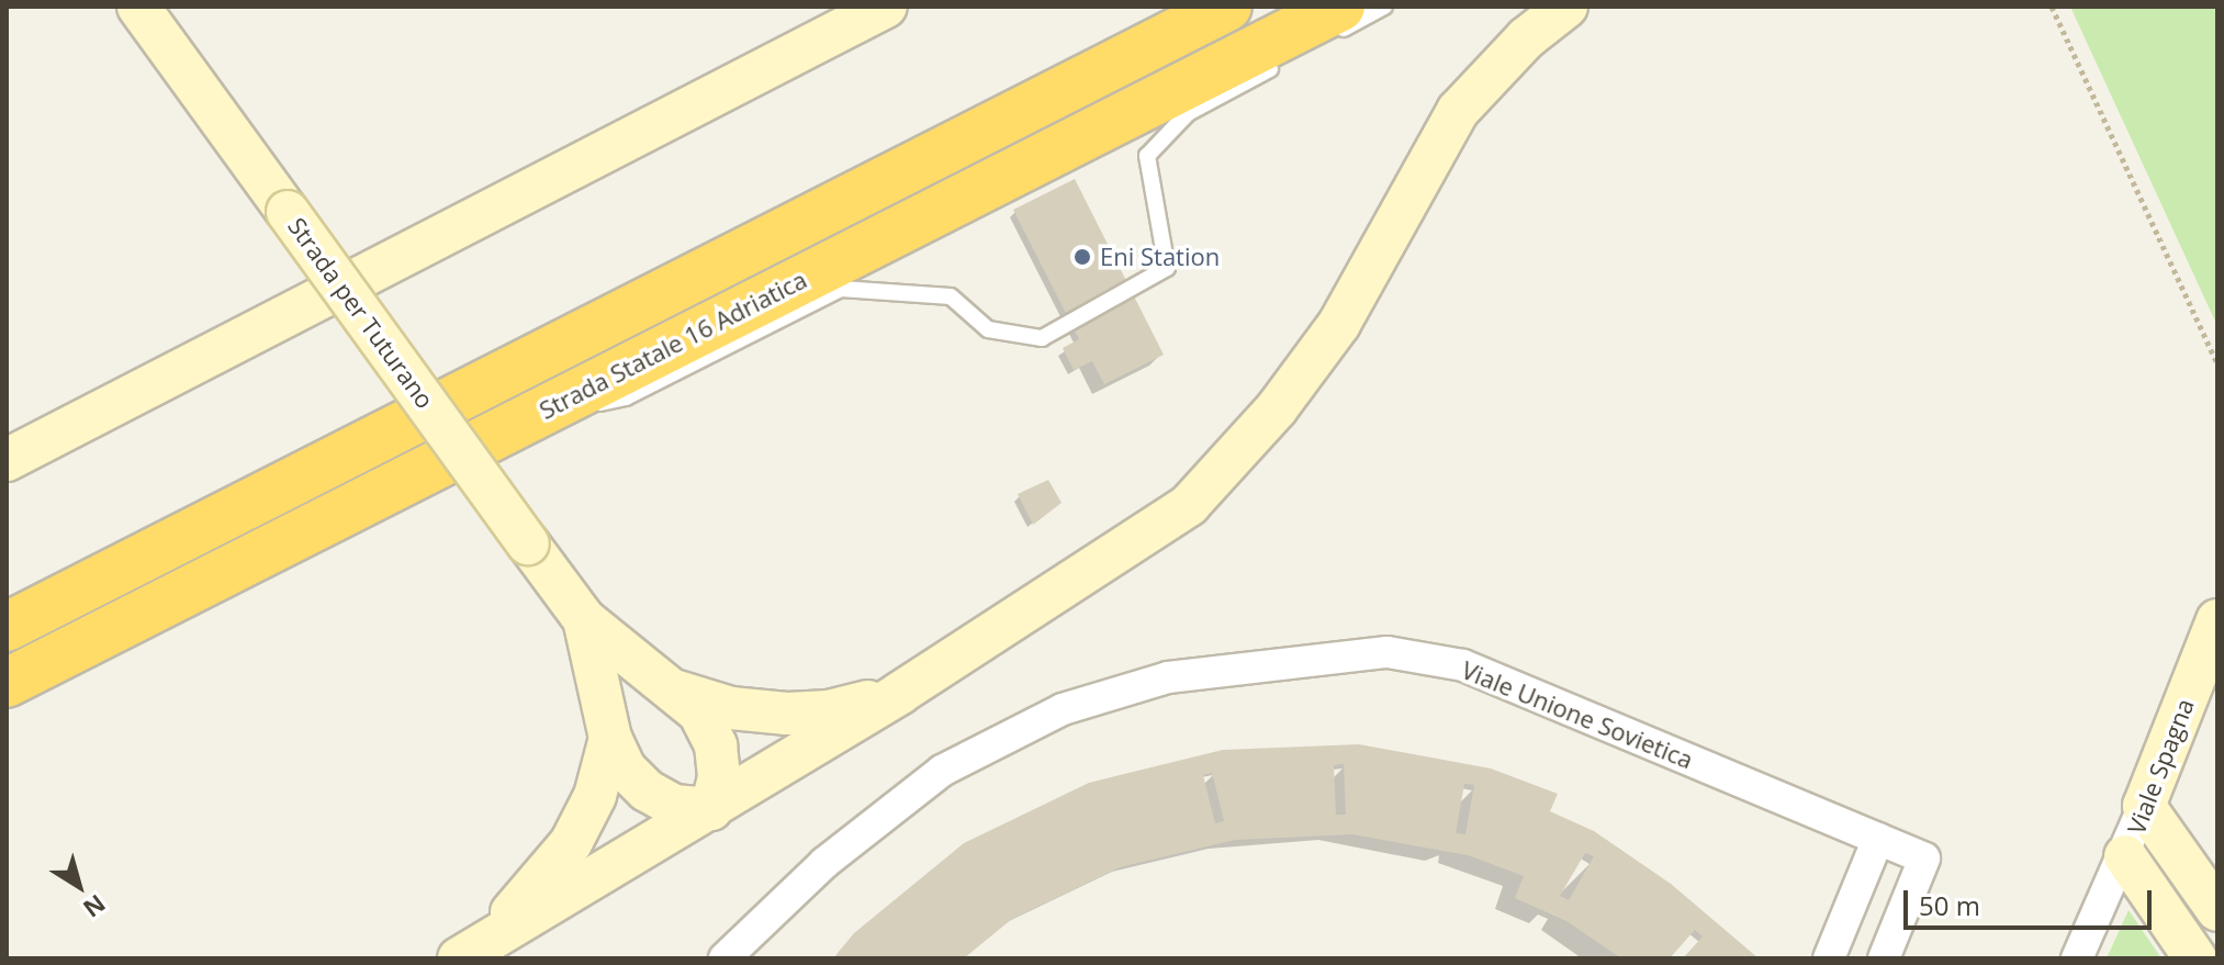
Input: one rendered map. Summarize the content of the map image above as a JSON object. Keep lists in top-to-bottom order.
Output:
{
  "streets": {
    "highway": ["Strada Statale 16 Adriatica"],
    "street": ["Strada per Tuturano", "Viale Unione Sovietica", "Viale Spagna"]
  },
  "places": ["Eni Station"],
  "scale_bar": "50 m",
  "north": "bottom right"
}
